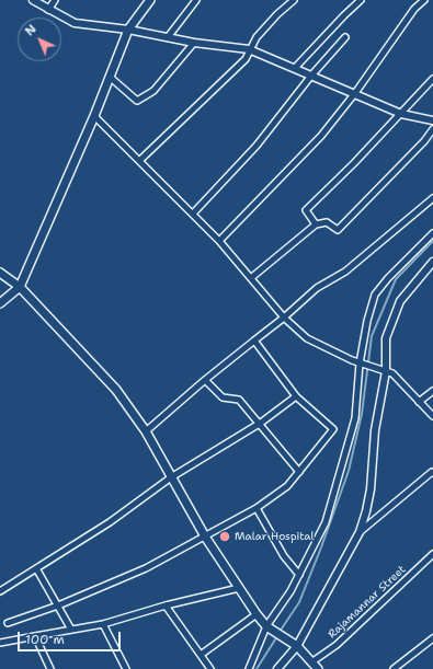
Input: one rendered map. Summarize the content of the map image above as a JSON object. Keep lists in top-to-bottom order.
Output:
{
  "streets": {
    "street": ["Rajamannar Street"]
  },
  "places": ["Malar Hospital"],
  "scale_bar": "100 m",
  "north": "top left"
}
